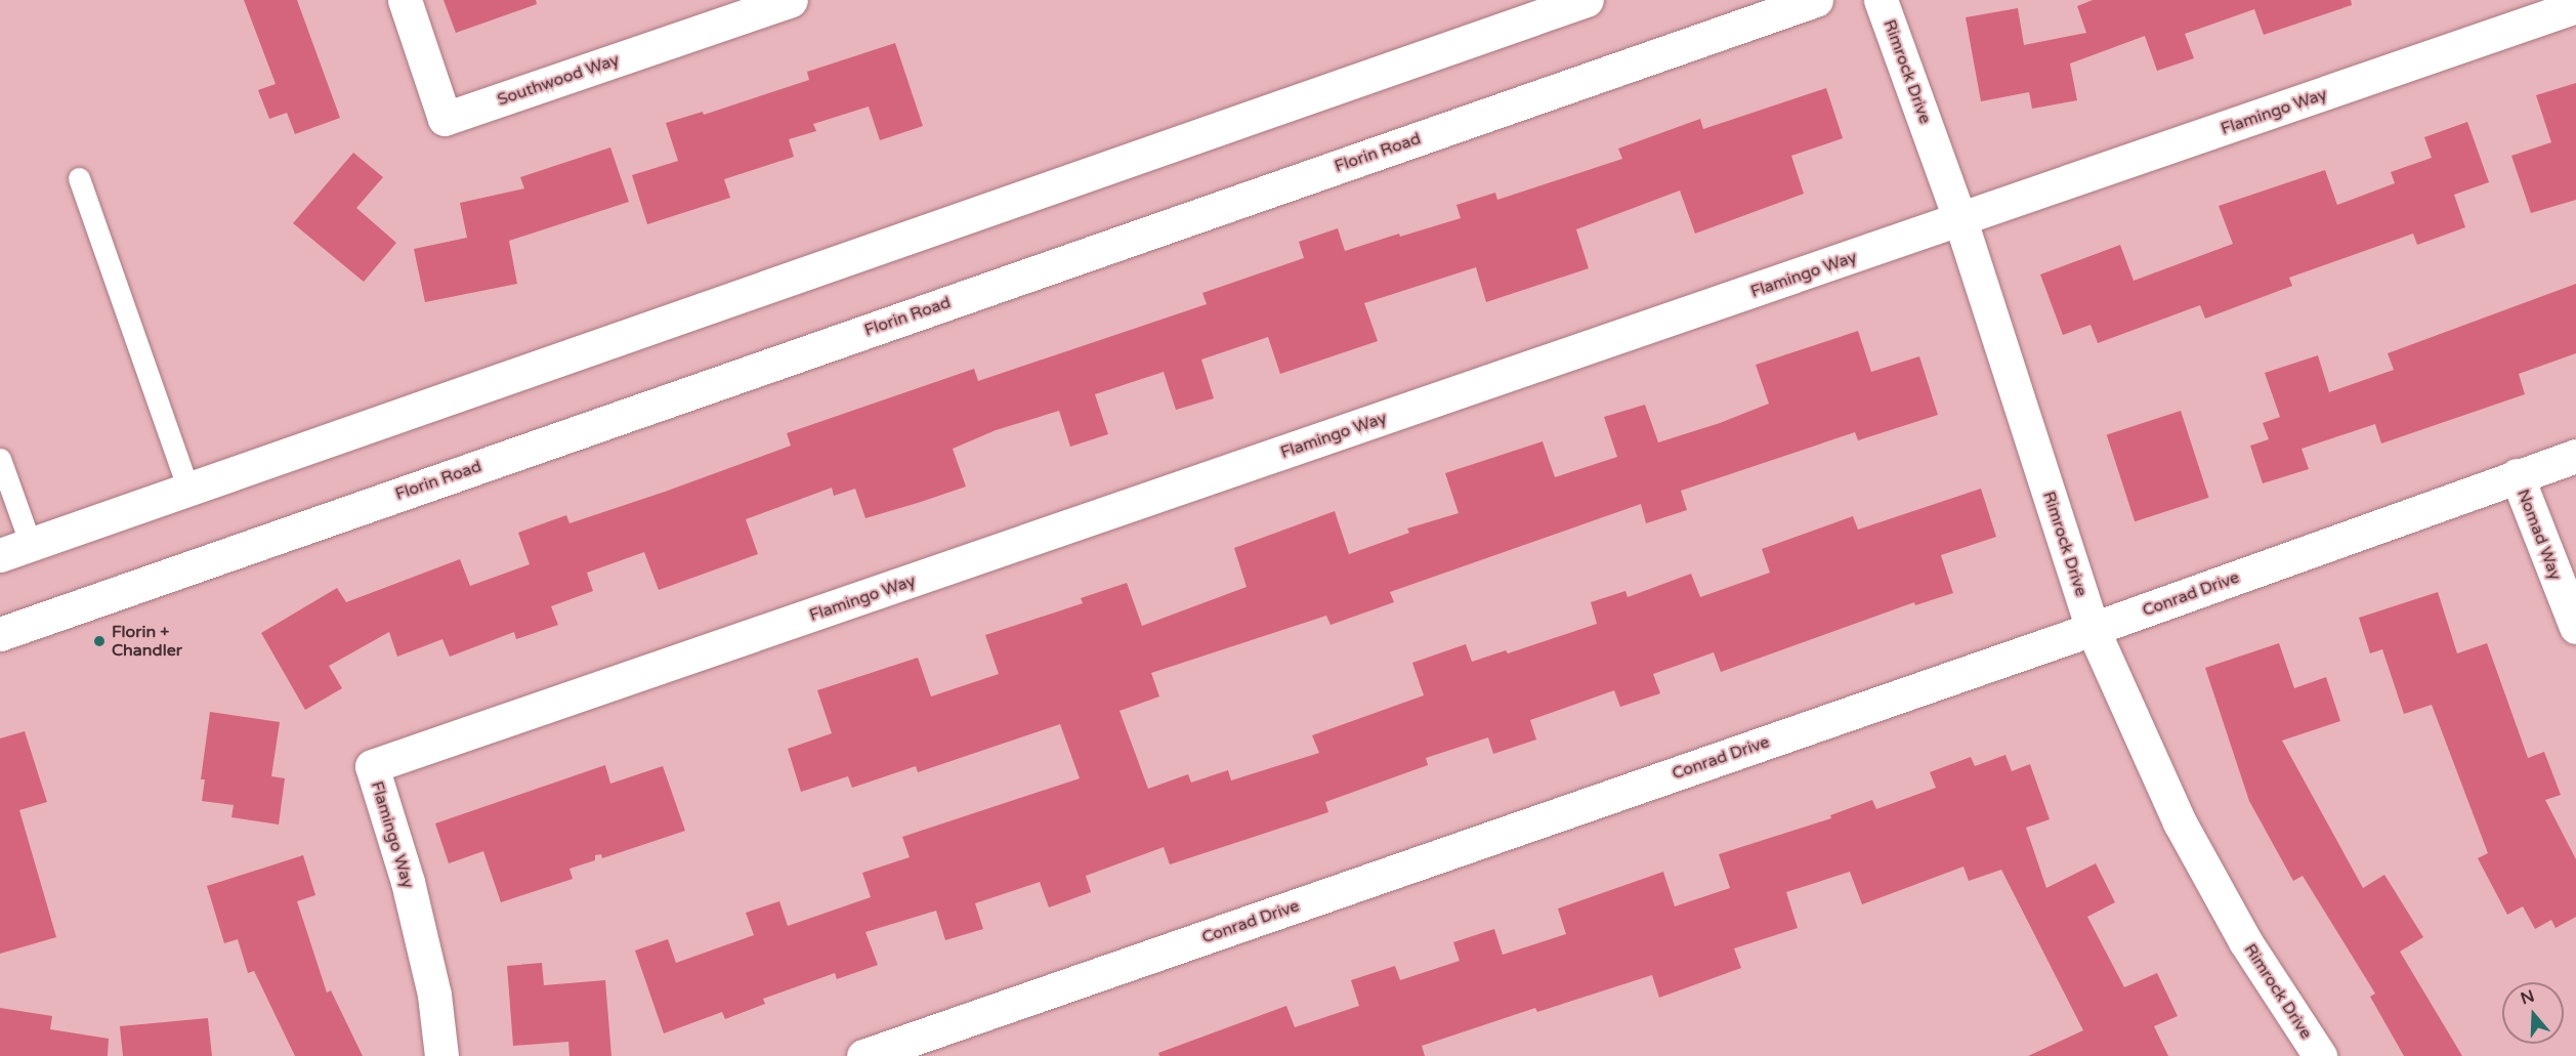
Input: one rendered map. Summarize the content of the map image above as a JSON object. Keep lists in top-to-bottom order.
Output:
{
  "streets": {
    "street": [
      "Rimrock Drive",
      "Southwood Way",
      "Flamingo Way",
      "Florin Road",
      "Nomad Way",
      "Conrad Drive"
    ]
  },
  "crossings": [
    ["Rimrock Drive", "Flamingo Way"],
    ["Rimrock Drive", "Conrad Drive"],
    ["Nomad Way", "Conrad Drive"]
  ],
  "places": ["Florin + Chandler"],
  "north": "top"
}
